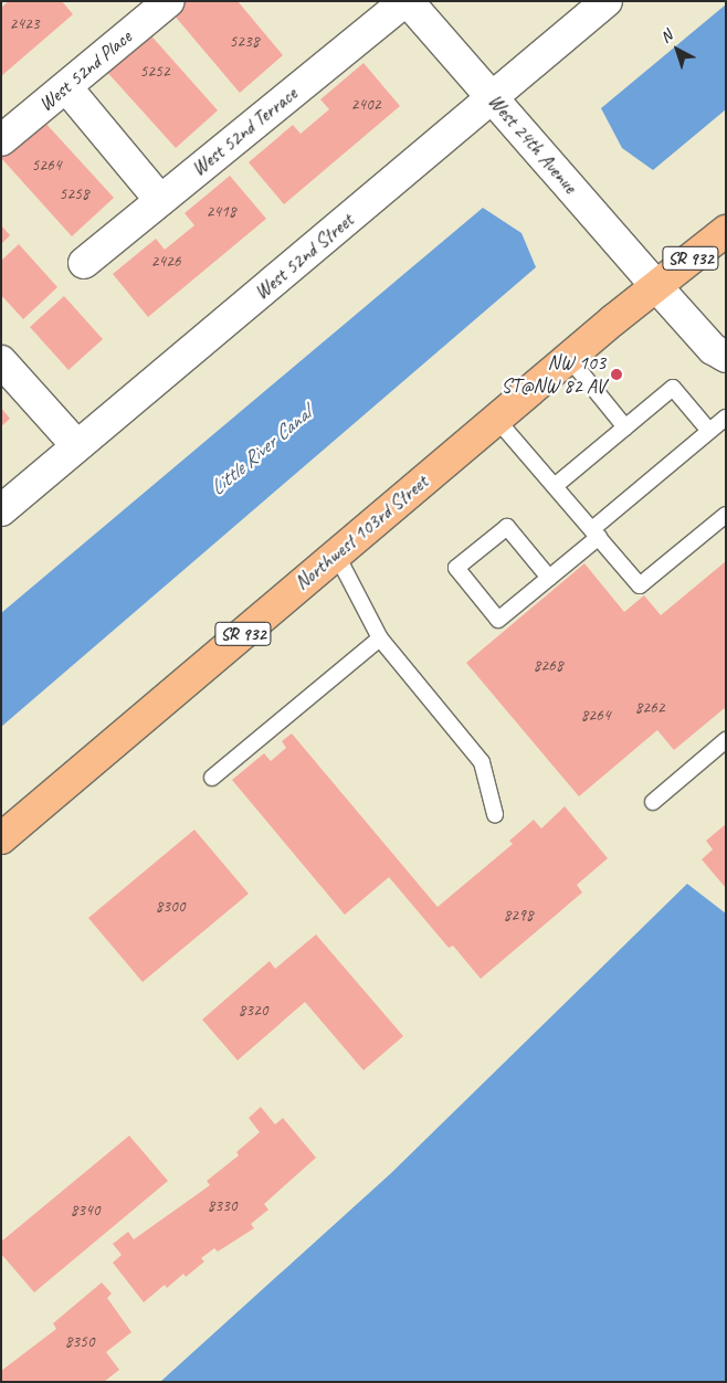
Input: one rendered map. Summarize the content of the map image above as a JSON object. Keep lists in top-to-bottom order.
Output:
{
  "streets": {
    "main road": ["SR 932", "Northwest 103rd Street"],
    "street": [
      "West 52nd Place",
      "West 52nd Terrace",
      "West 24th Avenue",
      "West 52nd Street"
    ]
  },
  "crossings": [
    ["West 52nd Terrace", "West 24th Avenue"],
    ["West 24th Avenue", "West 52nd Street"],
    ["West 24th Avenue", "Northwest 103rd Street"]
  ],
  "water": ["Little River Canal"],
  "places": ["NW 103 ST@NW 82 AV"],
  "house_numbers": [
    "2423",
    "5238",
    "5252",
    "2402",
    "5264",
    "5258",
    "2418",
    "2426",
    "8268",
    "8262",
    "8264",
    "8300",
    "8298",
    "8320",
    "8330",
    "8340",
    "8350"
  ],
  "north": "top left"
}
